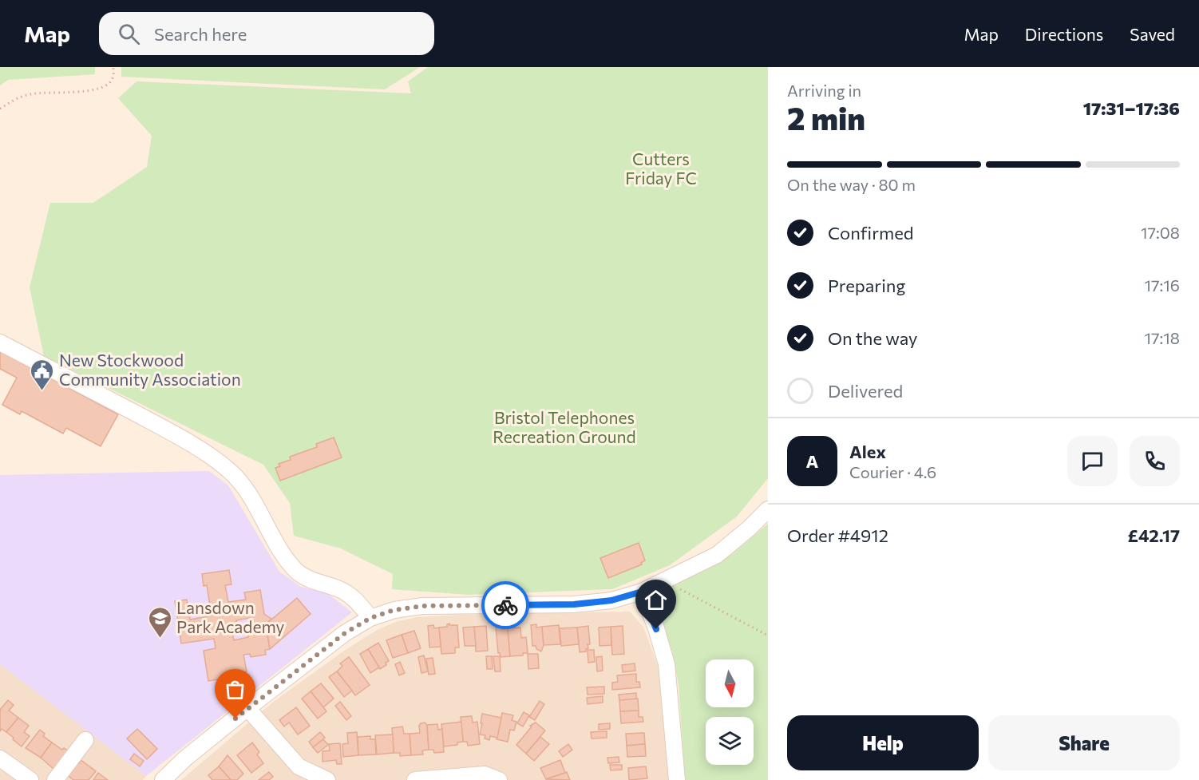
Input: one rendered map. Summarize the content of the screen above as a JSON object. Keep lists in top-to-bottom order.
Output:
{
  "parks": ["Cutters Friday FC", "Bristol Telephones Recreation Ground"],
  "places": {
    "public building": ["New Stockwood Community Association"],
    "school or university": ["Lansdown Park Academy"]
  },
  "north": "bottom",
  "page": {
    "header": "Map",
    "search": "Search here",
    "nav": ["Map", "Directions", "Saved"],
    "heading": ["2 min", "Arriving in", "17:31–17:36"],
    "panel": [
      "Alex",
      "Courier · 4.6",
      "Order #4912",
      "£42.17"
    ],
    "bar": "On the way · 80 m",
    "list": [
      ["Confirmed", "17:08"],
      ["Preparing", "17:16"],
      ["On the way", "17:18"],
      "Delivered"
    ],
    "round": "A",
    "buttons": ["Help", "Share"]
  }
}
